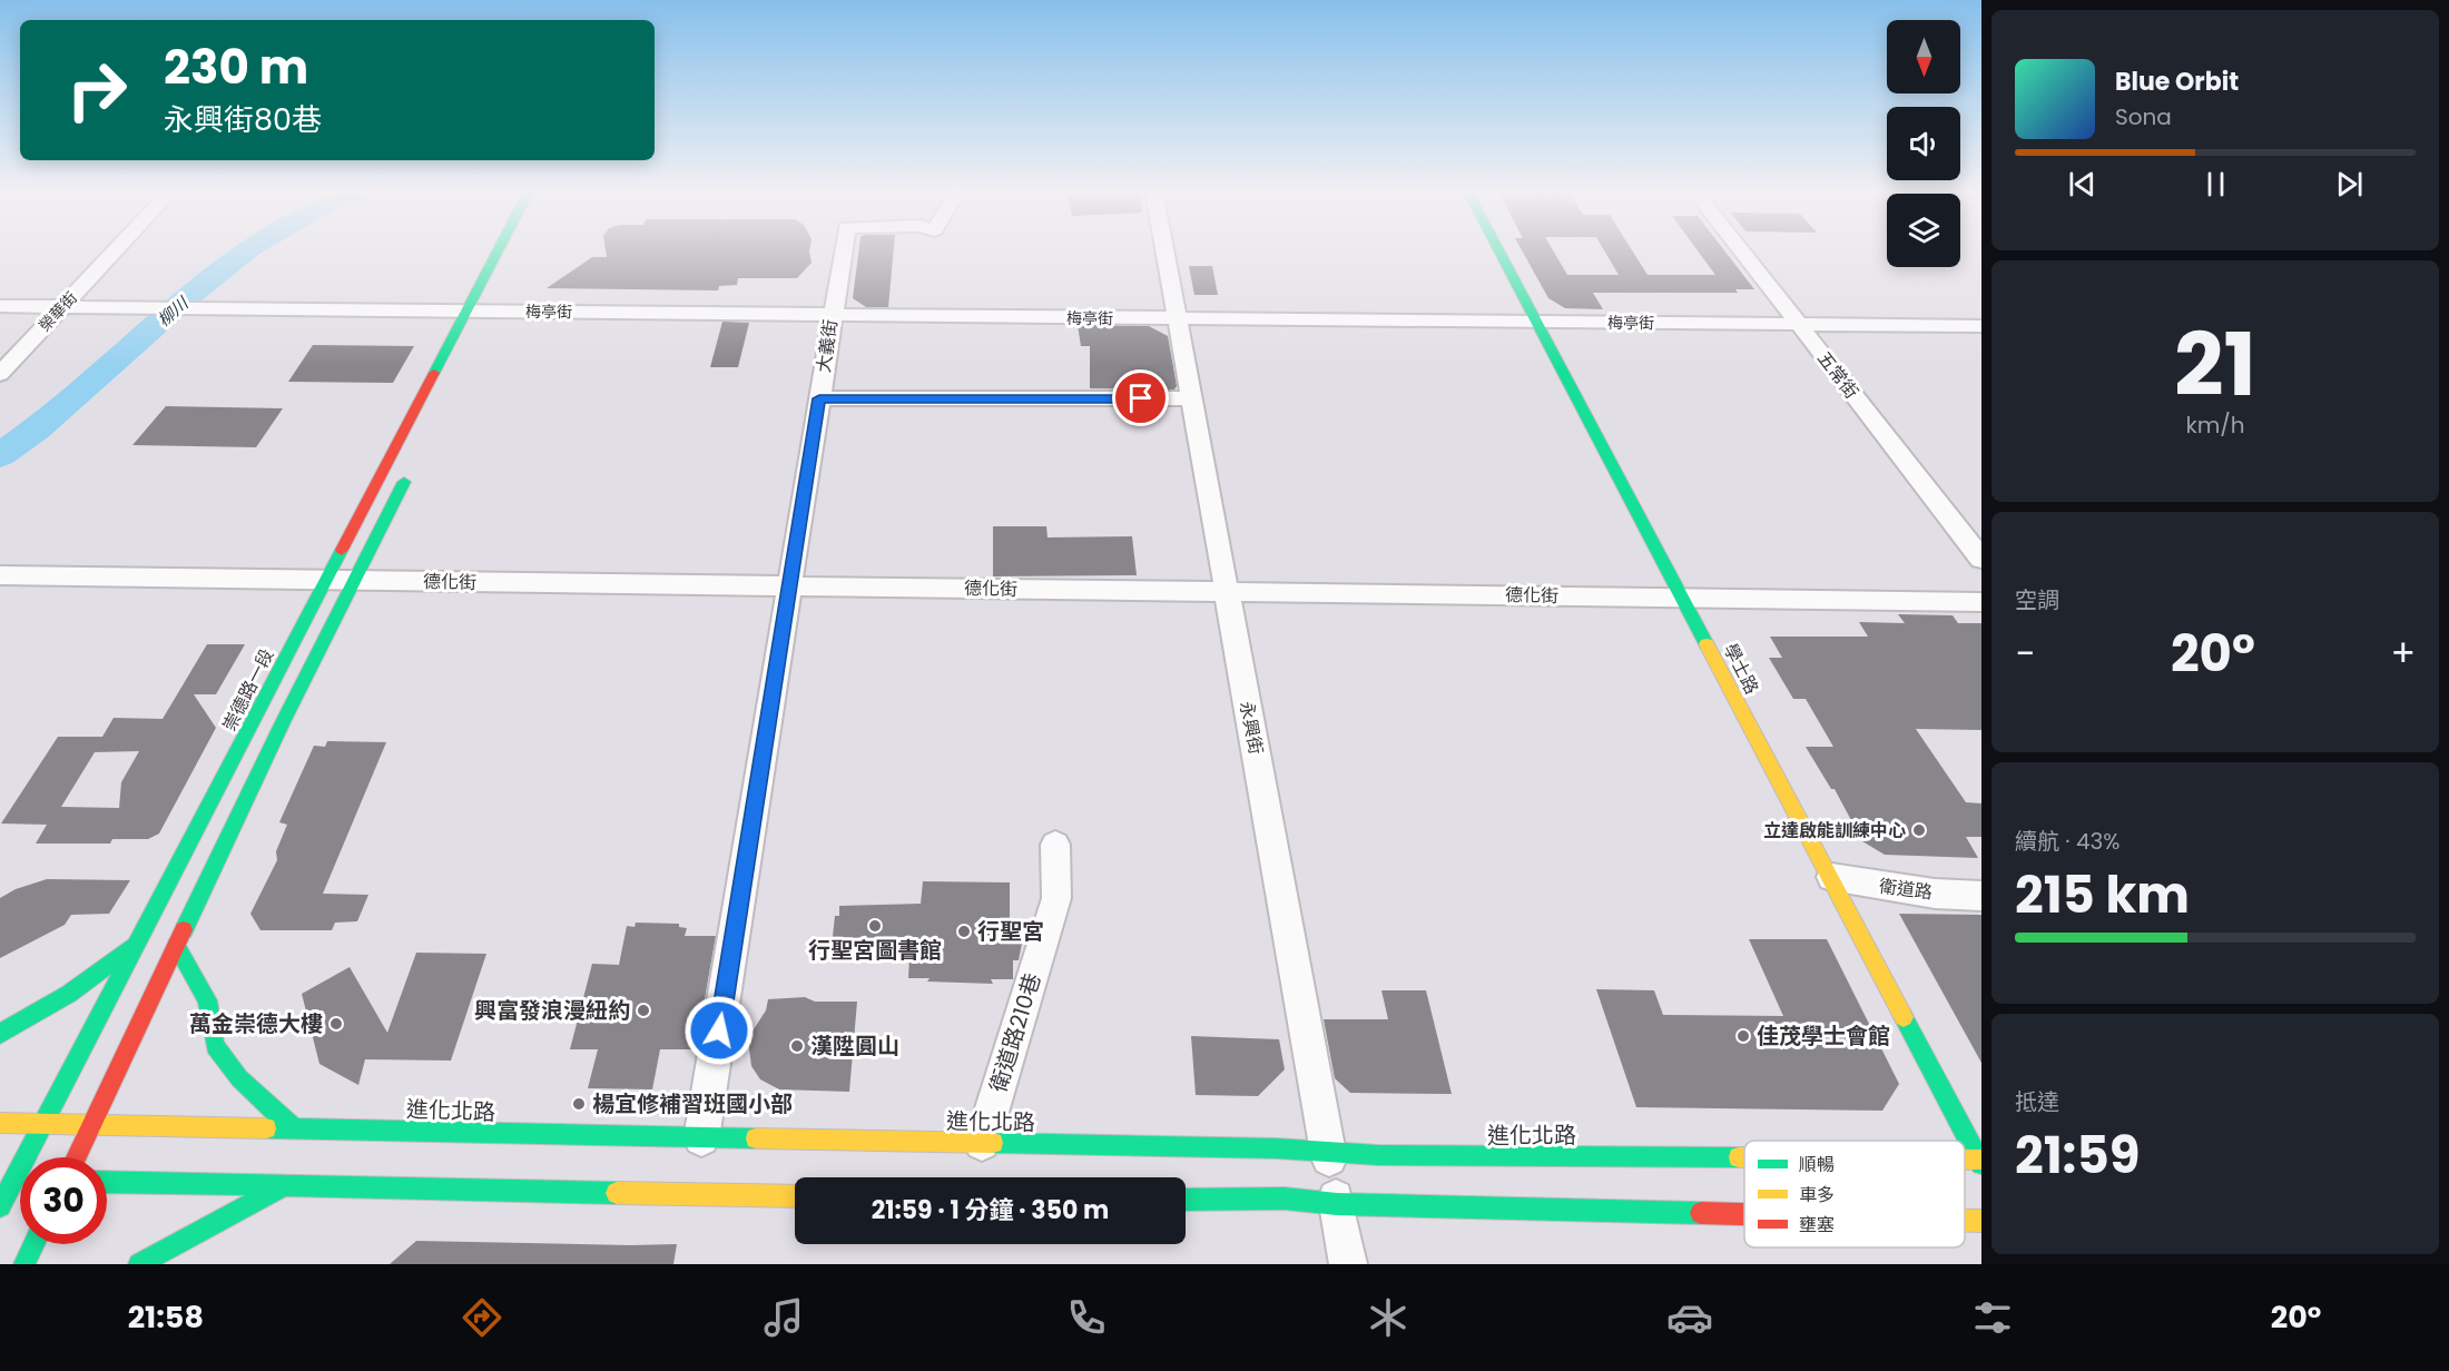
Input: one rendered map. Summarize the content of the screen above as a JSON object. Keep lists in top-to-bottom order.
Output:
{
  "streets": {
    "main road": ["學士路", "崇德路一段", "進化北路"],
    "street": [
      "榮華街",
      "梅亭街",
      "大義街",
      "五常街",
      "德化街",
      "永興街",
      "衛道路",
      "衛道路210巷"
    ]
  },
  "crossings": [
    ["榮華街", "梅亭街"],
    ["梅亭街", "大義街"],
    ["梅亭街", "五常街"],
    ["梅亭街", "學士路"],
    ["梅亭街", "崇德路一段"],
    ["梅亭街", "永興街"],
    ["大義街", "德化街"],
    ["大義街", "進化北路"],
    ["德化街", "學士路"],
    ["德化街", "崇德路一段"],
    ["德化街", "永興街"],
    ["學士路", "衛道路"],
    ["崇德路一段", "進化北路"],
    ["永興街", "進化北路"],
    ["衛道路210巷", "進化北路"]
  ],
  "water": ["柳川"],
  "places": [
    "立達啟能訓練中心",
    "行聖宮圖書館",
    "行聖宮",
    "興富發浪漫紐約",
    "萬金崇德大樓",
    "佳茂學士會館",
    "漢陞圓山",
    "楊宜修補習班國小部"
  ],
  "legend": ["順暢", "車多", "壅塞"],
  "north": "bottom",
  "page": {
    "turn": ["230 m", "永興街80巷"],
    "song": ["Blue Orbit", "Sona"],
    "tile": [
      ["21", "km/h"],
      "空調",
      ["續航 · 43%", "215 km"],
      ["抵達", "21:59"]
    ],
    "heat": ["−", "20°", "+"],
    "limit": "30",
    "trip": "21:59 · 1 分鐘 · 350 m",
    "tabs": ["21:58", "20°"]
  }
}
